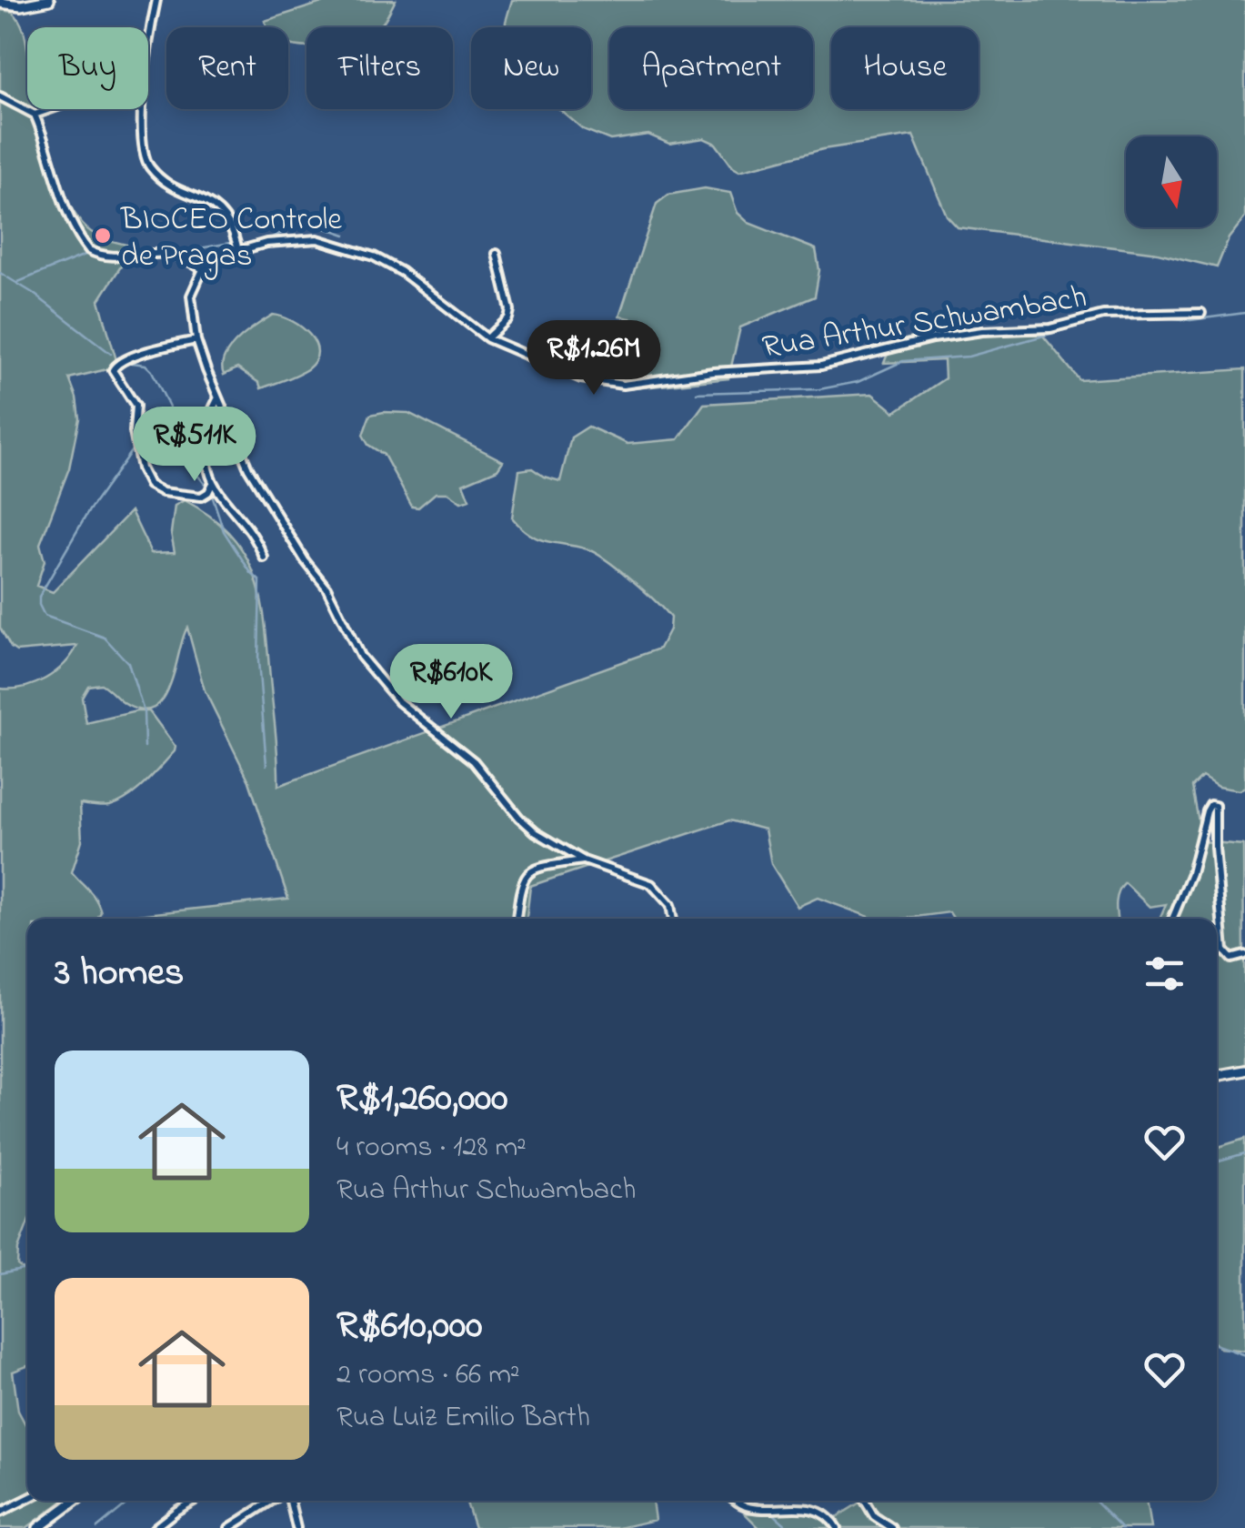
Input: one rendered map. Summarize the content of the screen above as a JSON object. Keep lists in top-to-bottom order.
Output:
{
  "streets": {
    "street": ["Rua Arthur Schwambach"]
  },
  "places": ["BIOCEO Controle de Pragas"],
  "north": "bottom",
  "page": {
    "chip": [
      "Buy",
      "Rent",
      "Filters",
      "New",
      "Apartment",
      "House"
    ],
    "price": ["R$1.26M", "R$511K", "R$610K"],
    "heading": "3 homes",
    "list": [
      {
        "name": "R$1,260,000",
        "note": "4 rooms · 128 m² · Rua Arthur Schwambach"
      },
      {
        "name": "R$610,000",
        "note": "2 rooms · 66 m² · Rua Luiz Emilio Barth"
      }
    ]
  }
}
